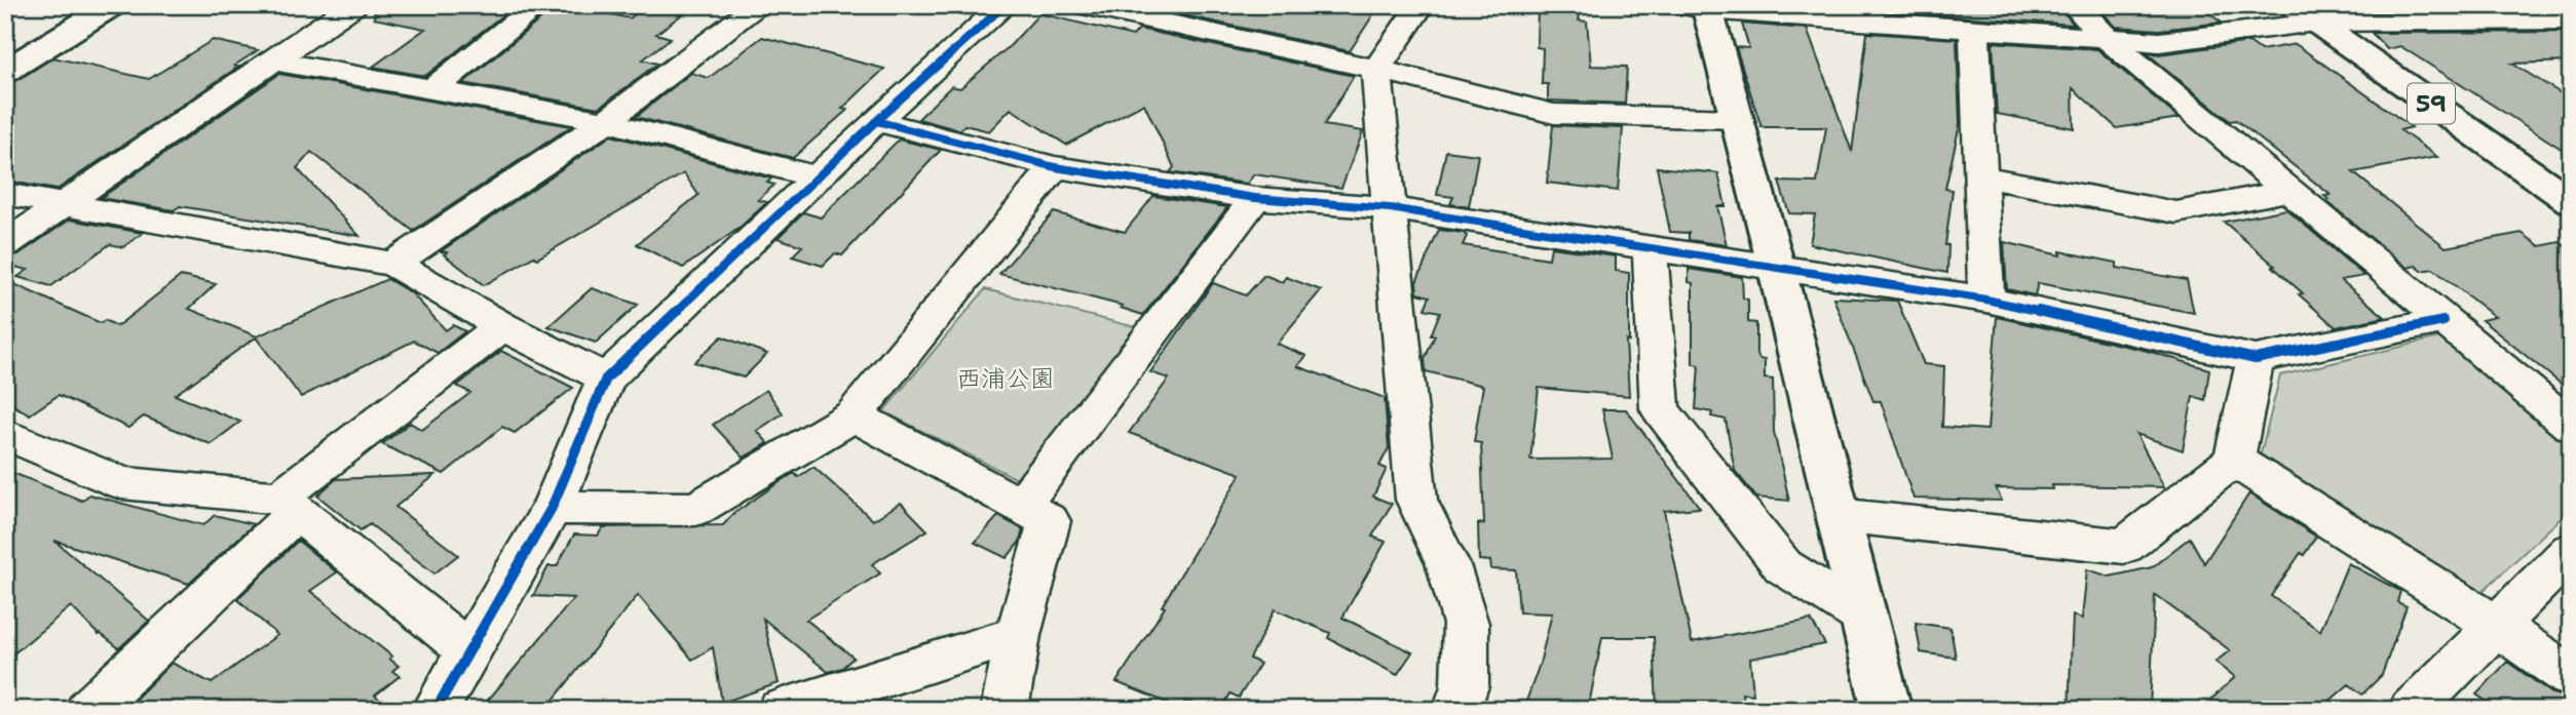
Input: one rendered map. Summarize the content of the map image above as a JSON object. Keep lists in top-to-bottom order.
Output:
{
  "streets": {
    "street": ["59"]
  },
  "parks": ["西浦公園"]
}
